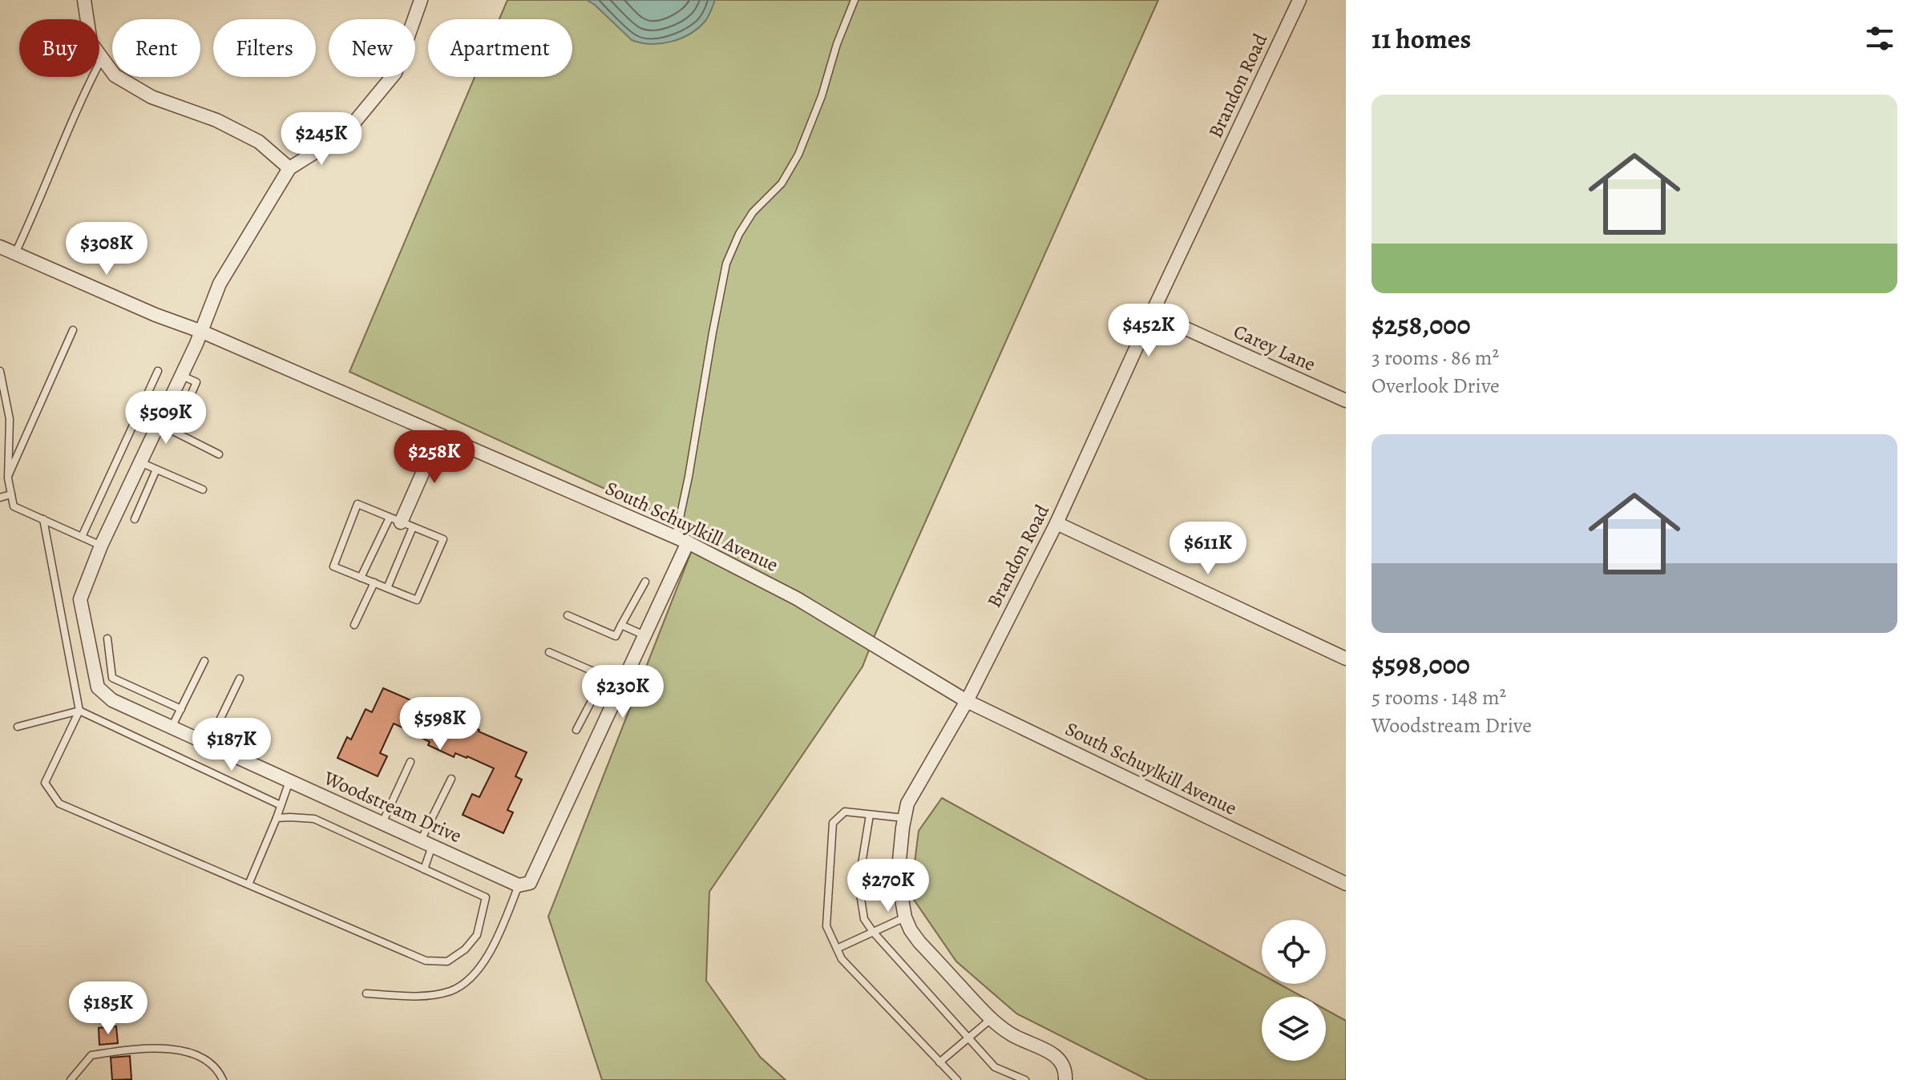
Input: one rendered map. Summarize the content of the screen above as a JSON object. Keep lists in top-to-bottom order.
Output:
{
  "streets": {
    "street": [
      "Brandon Road",
      "Carey Lane",
      "South Schuylkill Avenue",
      "Woodstream Drive"
    ]
  },
  "crossings": [
    ["Brandon Road", "Carey Lane"],
    ["Brandon Road", "South Schuylkill Avenue"]
  ],
  "page": {
    "heading": "11 homes",
    "chip": [
      "Buy",
      "Rent",
      "Filters",
      "New",
      "Apartment"
    ],
    "list": [
      {
        "name": "$258,000",
        "note": "3 rooms · 86 m² · Overlook Drive"
      },
      {
        "name": "$598,000",
        "note": "5 rooms · 148 m² · Woodstream Drive"
      }
    ],
    "price": [
      "$245K",
      "$308K",
      "$452K",
      "$509K",
      "$258K",
      "$611K",
      "$230K",
      "$598K",
      "$187K",
      "$270K",
      "$185K"
    ]
  }
}
